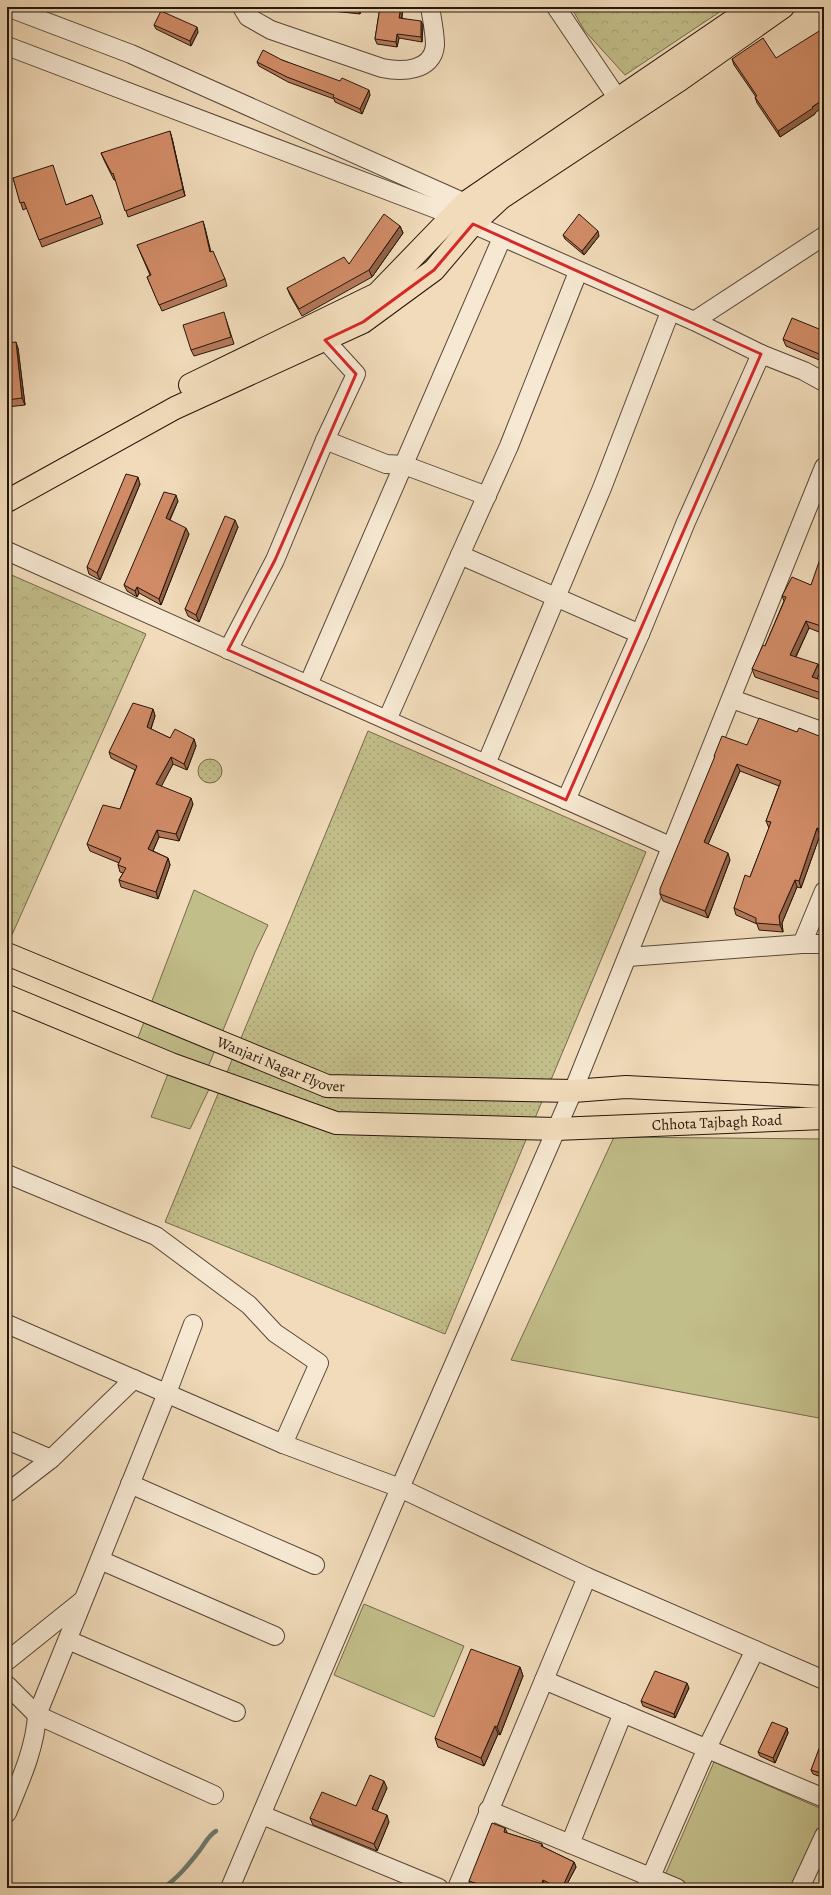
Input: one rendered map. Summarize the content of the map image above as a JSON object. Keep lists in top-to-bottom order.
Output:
{
  "streets": {
    "main road": ["Wanjari Nagar Flyover", "Chhota Tajbagh Road"]
  }
}
